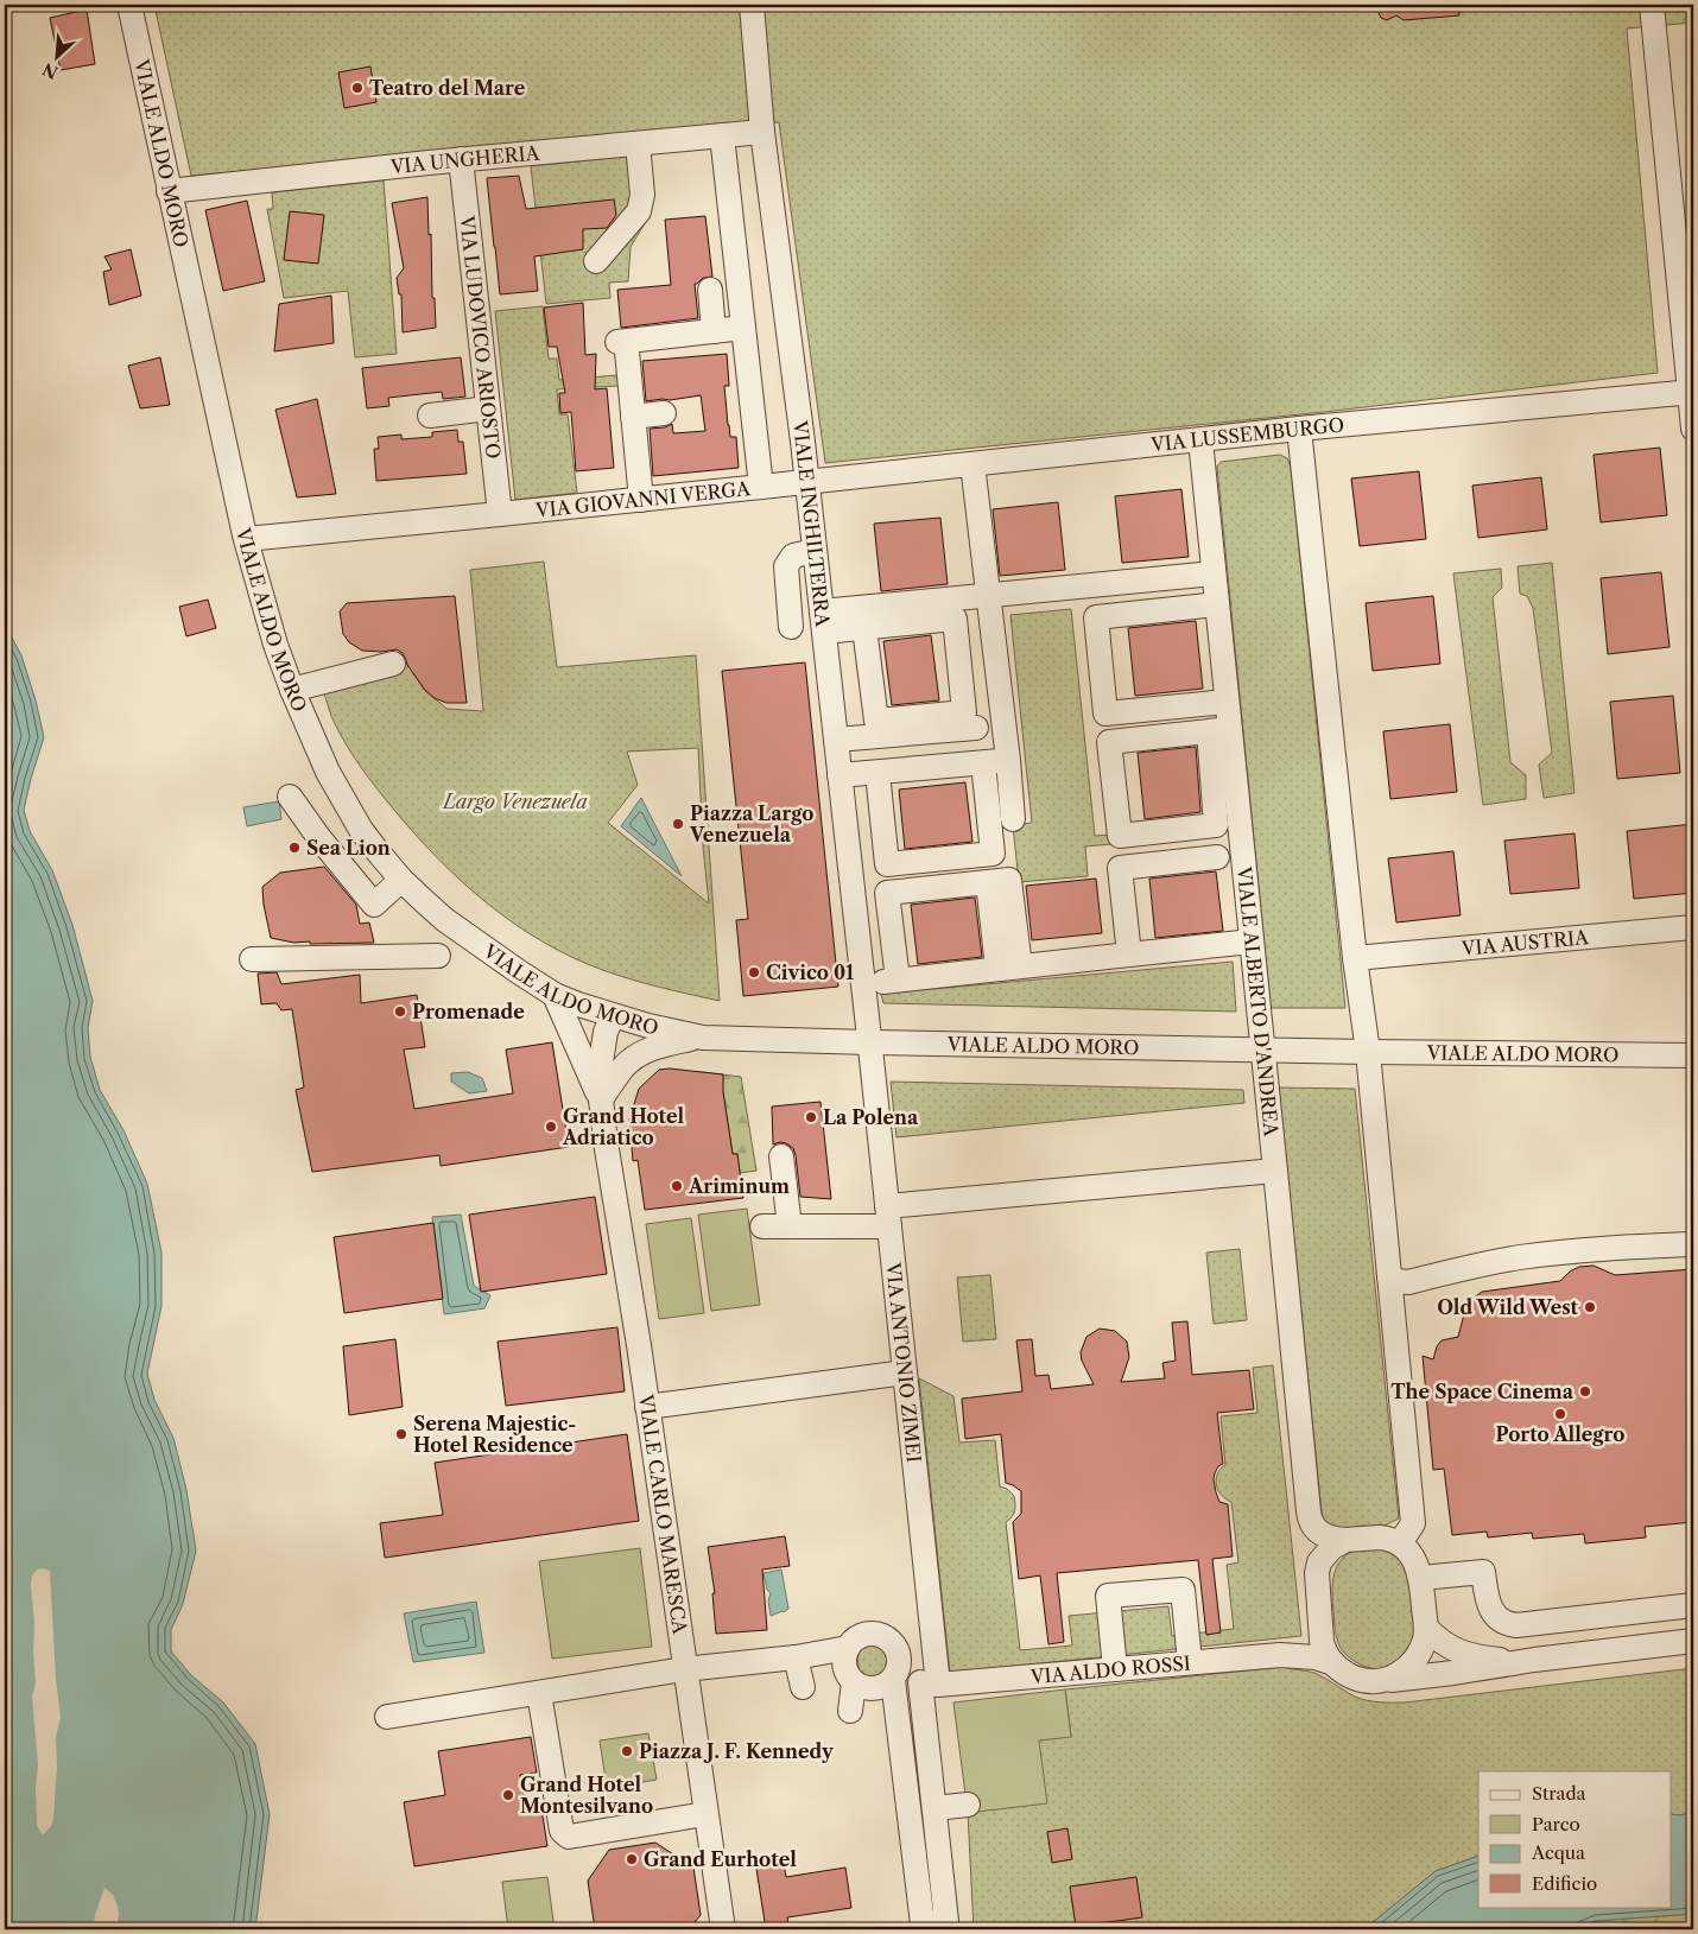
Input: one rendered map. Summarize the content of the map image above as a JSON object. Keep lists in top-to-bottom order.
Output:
{
  "streets": {
    "street": [
      "VIALE ALDO MORO",
      "VIA UNGHERIA",
      "VIA LUDOVICO ARIOSTO",
      "VIA LUSSEMBURGO",
      "VIA GIOVANNI VERGA",
      "VIALE INGHILTERRA",
      "VIA AUSTRIA",
      "VIALE ALBERTO D'ANDREA",
      "VIA ANTONIO ZIMEI",
      "VIALE CARLO MARESCA",
      "VIA ALDO ROSSI"
    ]
  },
  "crossings": [
    ["VIALE ALDO MORO", "VIA UNGHERIA"],
    ["VIALE ALDO MORO", "VIA GIOVANNI VERGA"],
    ["VIALE ALDO MORO", "VIALE INGHILTERRA"],
    ["VIALE ALDO MORO", "VIALE ALBERTO D'ANDREA"],
    ["VIALE ALDO MORO", "VIA ANTONIO ZIMEI"],
    ["VIALE ALDO MORO", "VIALE CARLO MARESCA"],
    ["VIA UNGHERIA", "VIA LUDOVICO ARIOSTO"],
    ["VIA UNGHERIA", "VIA GIOVANNI VERGA"],
    ["VIA UNGHERIA", "VIALE INGHILTERRA"],
    ["VIA LUDOVICO ARIOSTO", "VIA GIOVANNI VERGA"],
    ["VIA LUSSEMBURGO", "VIA GIOVANNI VERGA"],
    ["VIA LUSSEMBURGO", "VIALE INGHILTERRA"],
    ["VIA LUSSEMBURGO", "VIALE ALBERTO D'ANDREA"],
    ["VIALE INGHILTERRA", "VIA ANTONIO ZIMEI"],
    ["VIALE ALBERTO D'ANDREA", "VIA ALDO ROSSI"],
    ["VIA ANTONIO ZIMEI", "VIA ALDO ROSSI"]
  ],
  "parks": ["Largo Venezuela"],
  "places": [
    "Teatro del Mare",
    "Piazza Largo Venezuela",
    "Sea Lion",
    "Civico 01",
    "Promenade",
    "La Polena",
    "Grand Hotel Adriatico",
    "Ariminum",
    "Old Wild West",
    "The Space Cinema",
    "Porto Allegro",
    "Serena Majestic- Hotel Residence",
    "Piazza J. F. Kennedy",
    "Grand Hotel Montesilvano",
    "Grand Eurhotel"
  ],
  "legend": [
    "Strada",
    "Parco",
    "Acqua",
    "Edificio"
  ],
  "north": "bottom left"
}
